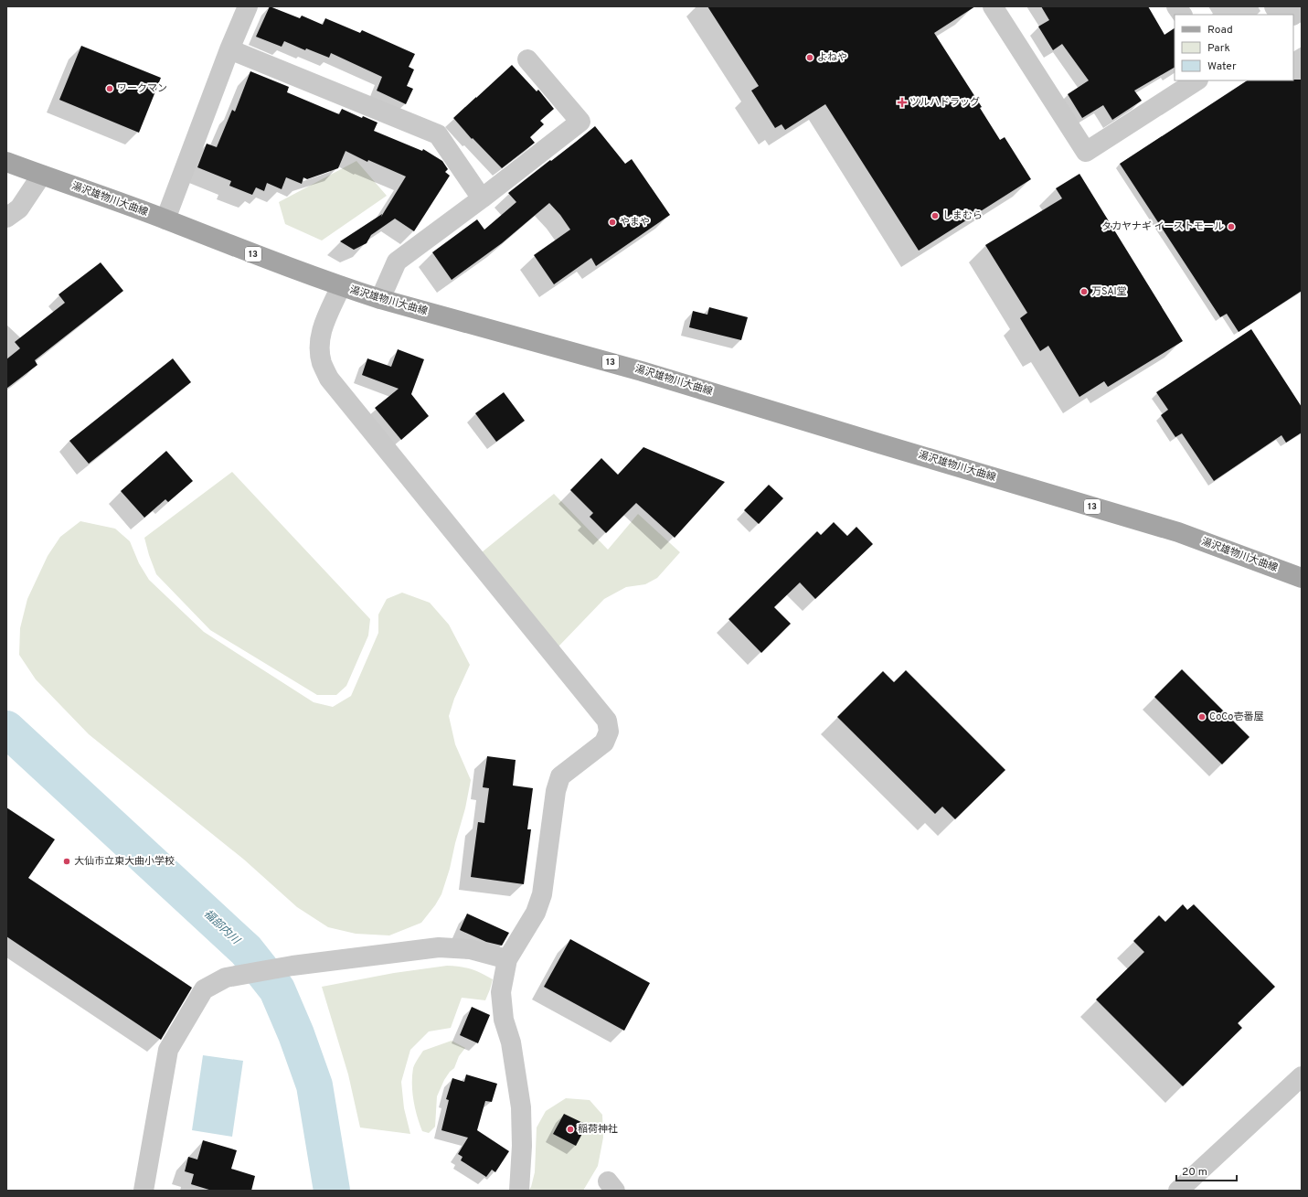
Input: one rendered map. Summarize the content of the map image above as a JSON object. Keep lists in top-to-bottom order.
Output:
{
  "streets": {
    "main road": ["湯沢雄物川大曲線", "13"]
  },
  "water": ["福部内川"],
  "places": {
    "other": [
      "よねや",
      "ワークマン",
      "しまむら",
      "やまや",
      "タカヤナギ イーストモール",
      "万SAI堂",
      "CoCo壱番屋",
      "大仙市立東大曲小学校",
      "稲荷神社"
    ],
    "health": ["ツルハドラッグ"]
  },
  "legend": ["Road", "Park", "Water"],
  "scale_bar": "20 m"
}
